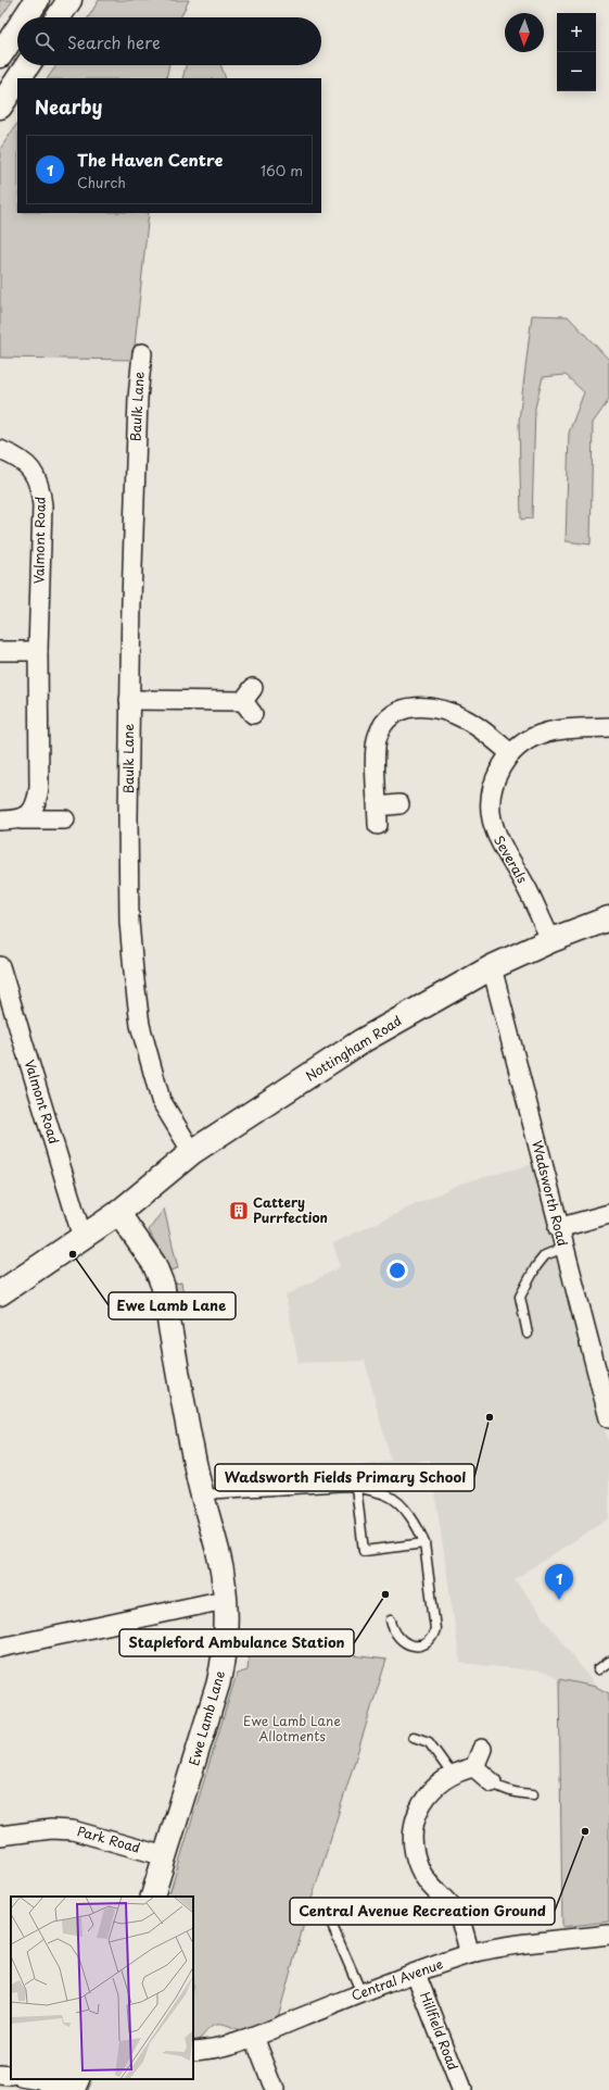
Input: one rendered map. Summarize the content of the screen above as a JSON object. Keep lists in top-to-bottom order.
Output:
{
  "streets": {
    "main road": ["Nottingham Road"],
    "street": [
      "Baulk Lane",
      "Valmont Road",
      "Severals",
      "Wadsworth Road",
      "Ewe Lamb Lane",
      "Park Road",
      "Central Avenue",
      "Hillfield Road"
    ]
  },
  "crossings": [
    ["Baulk Lane", "Nottingham Road"],
    ["Valmont Road", "Nottingham Road"],
    ["Severals", "Nottingham Road"],
    ["Nottingham Road", "Wadsworth Road"],
    ["Nottingham Road", "Ewe Lamb Lane"],
    ["Ewe Lamb Lane", "Park Road"],
    ["Central Avenue", "Hillfield Road"]
  ],
  "parks": ["Ewe Lamb Lane Allotments"],
  "places": {
    "building": ["Cattery Purrfection"],
    "other": [
      "Ewe Lamb Lane",
      "Wadsworth Fields Primary School",
      "Stapleford Ambulance Station",
      "Central Avenue Recreation Ground"
    ]
  },
  "north": "bottom",
  "page": {
    "map_buttons": ["+", "−"],
    "search": "Search here",
    "heading": "Nearby",
    "list": [
      {
        "mark": "1",
        "name": "The Haven Centre",
        "note": "Church",
        "value": "160 m"
      }
    ],
    "pins": "1"
  }
}
